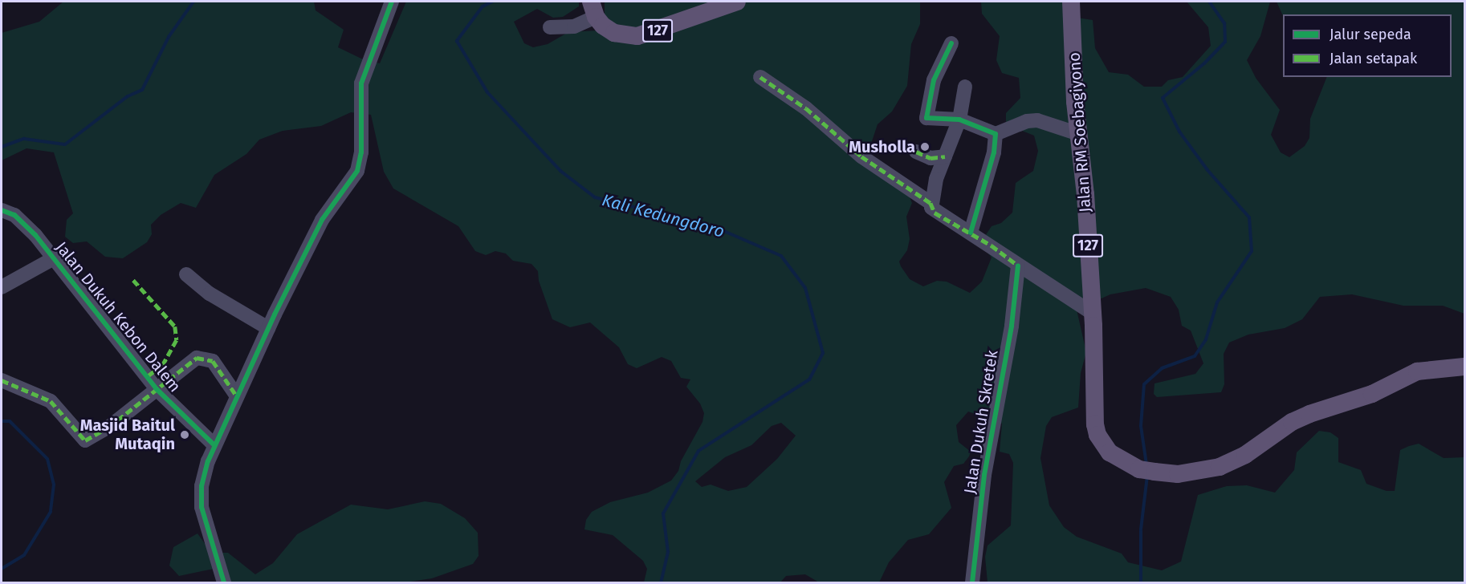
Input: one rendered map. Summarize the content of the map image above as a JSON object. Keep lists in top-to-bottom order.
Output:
{
  "streets": {
    "main road": ["127", "Jalan RM Soebagiyono"],
    "street": ["Jalan Dukuh Kebon Dalem", "Jalan Dukuh Skretek"]
  },
  "water": ["Kali Kedungdoro"],
  "places": ["Musholla", "Masjid Baitul Mutaqin"],
  "legend": ["Jalur sepeda", "Jalan setapak"]
}
